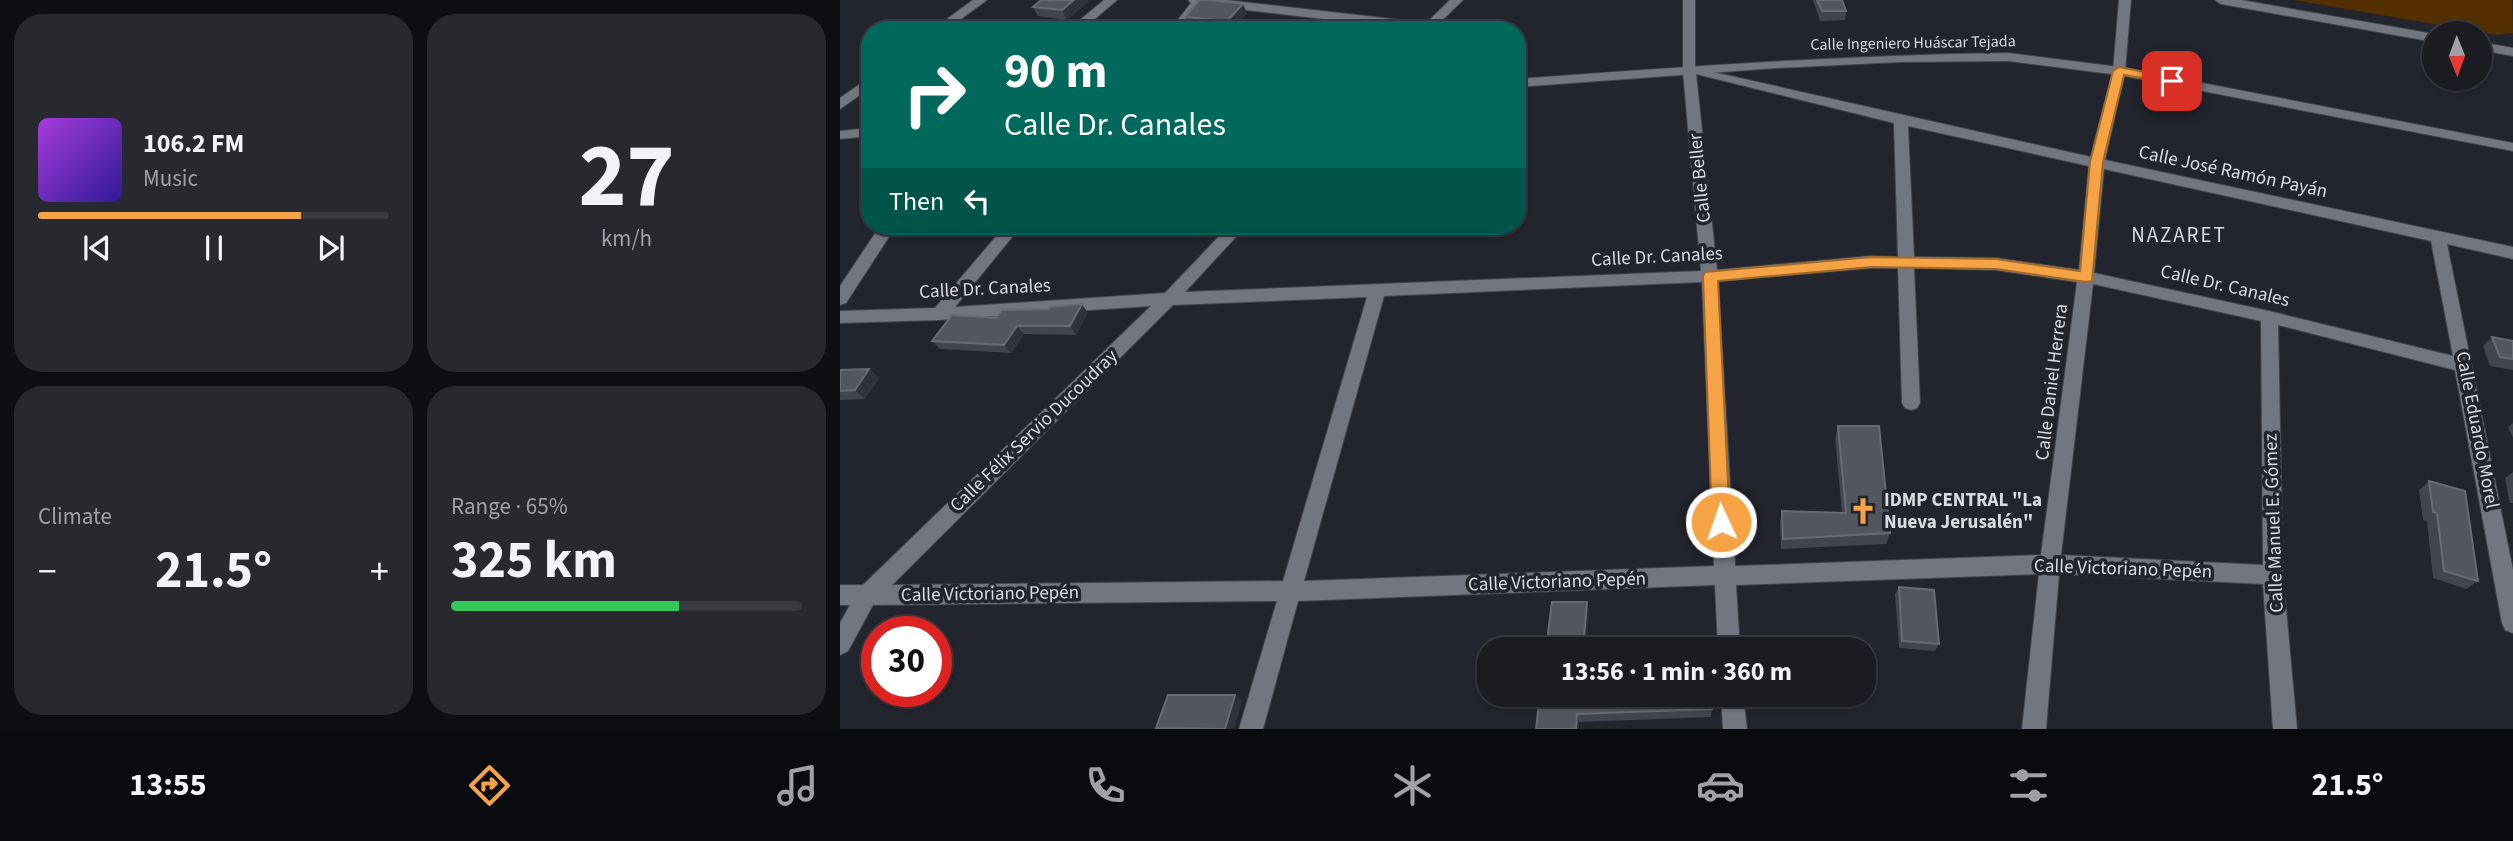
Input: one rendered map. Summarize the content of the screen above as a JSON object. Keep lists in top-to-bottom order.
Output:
{
  "streets": {
    "street": [
      "Calle Ingeniero Huáscar Tejada",
      "Calle José Ramón Payán",
      "Calle Beller",
      "Calle Dr. Canales",
      "Calle Daniel Herrera",
      "Calle Eduardo Morel",
      "Calle Félix Servio Ducoudray",
      "Calle Manuel E. Gómez",
      "Calle Victoriano Pepén"
    ]
  },
  "crossings": [
    ["Calle Ingeniero Huáscar Tejada", "Calle José Ramón Payán"],
    ["Calle Ingeniero Huáscar Tejada", "Calle Beller"],
    ["Calle Ingeniero Huáscar Tejada", "Calle Daniel Herrera"],
    ["Calle José Ramón Payán", "Calle Beller"],
    ["Calle José Ramón Payán", "Calle Daniel Herrera"],
    ["Calle José Ramón Payán", "Calle Eduardo Morel"],
    ["Calle Beller", "Calle Dr. Canales"],
    ["Calle Beller", "Calle Victoriano Pepén"],
    ["Calle Dr. Canales", "Calle Daniel Herrera"],
    ["Calle Dr. Canales", "Calle Eduardo Morel"],
    ["Calle Dr. Canales", "Calle Félix Servio Ducoudray"],
    ["Calle Dr. Canales", "Calle Manuel E. Gómez"],
    ["Calle Daniel Herrera", "Calle Victoriano Pepén"],
    ["Calle Félix Servio Ducoudray", "Calle Victoriano Pepén"],
    ["Calle Manuel E. Gómez", "Calle Victoriano Pepén"]
  ],
  "districts": ["NAZARET"],
  "places": {
    "church": ["IDMP CENTRAL \"La Nueva Jerusalén\""]
  },
  "north": "bottom",
  "page": {
    "tile": [
      ["27", "km/h"],
      "Climate",
      ["Range · 65%", "325 km"]
    ],
    "turn": ["90 m", "Calle Dr. Canales"],
    "song": ["106.2 FM", "Music"],
    "then": "Then",
    "heat": ["−", "21.5°", "+"],
    "limit": "30",
    "trip": "13:56 · 1 min · 360 m",
    "tabs": ["13:55", "21.5°"]
  }
}
